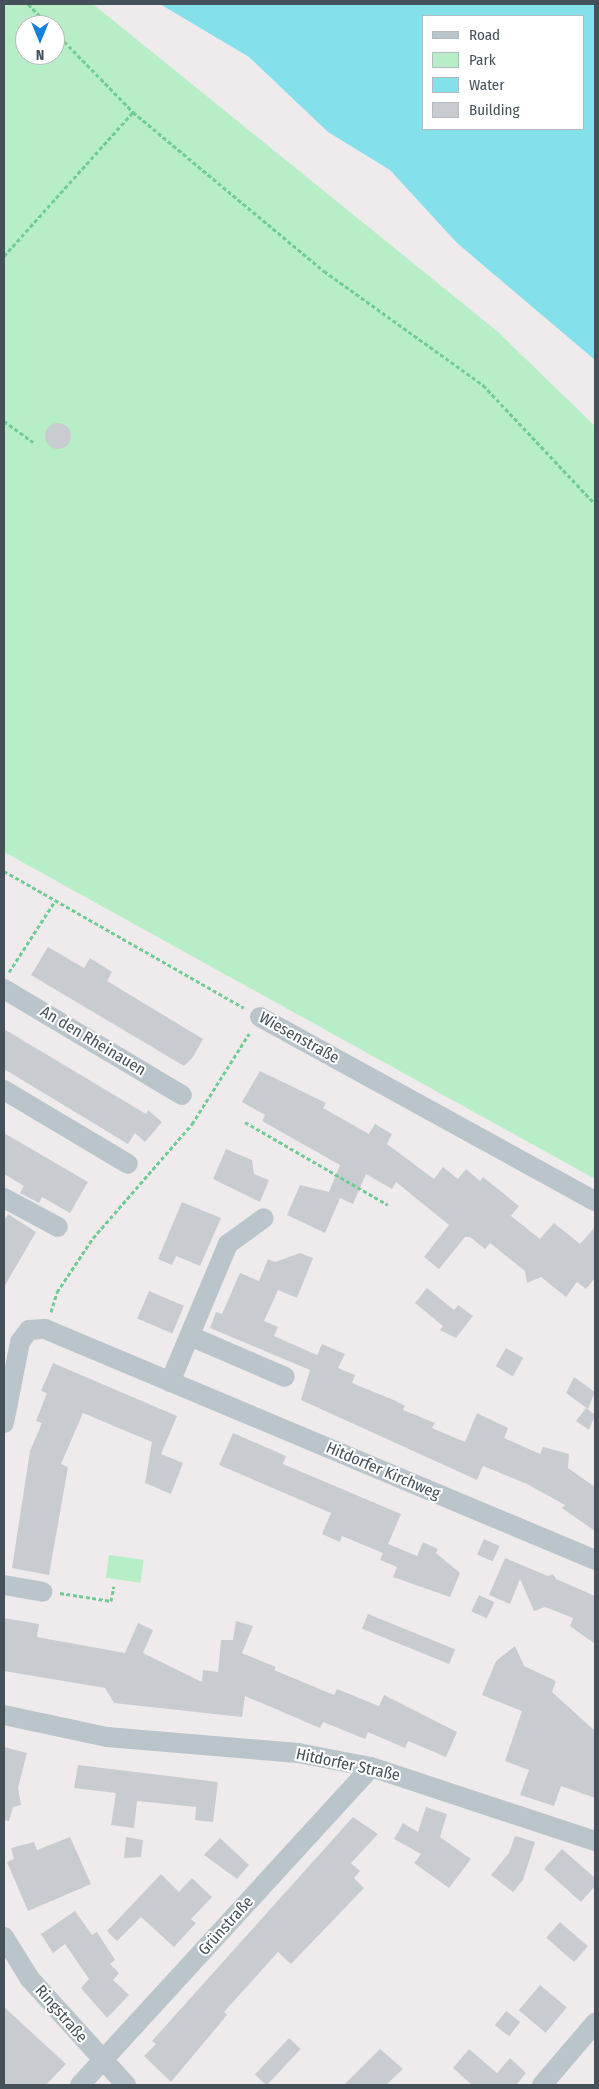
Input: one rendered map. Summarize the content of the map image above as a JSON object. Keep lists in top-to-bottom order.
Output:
{
  "streets": {
    "street": [
      "Wiesenstraße",
      "An den Rheinauen",
      "Hitdorfer Kirchweg",
      "Hitdorfer Straße",
      "Grünstraße",
      "Ringstraße"
    ]
  },
  "crossings": [
    ["Hitdorfer Straße", "Grünstraße"],
    ["Grünstraße", "Ringstraße"]
  ],
  "legend": [
    "Road",
    "Park",
    "Water",
    "Building"
  ],
  "north": "bottom"
}
